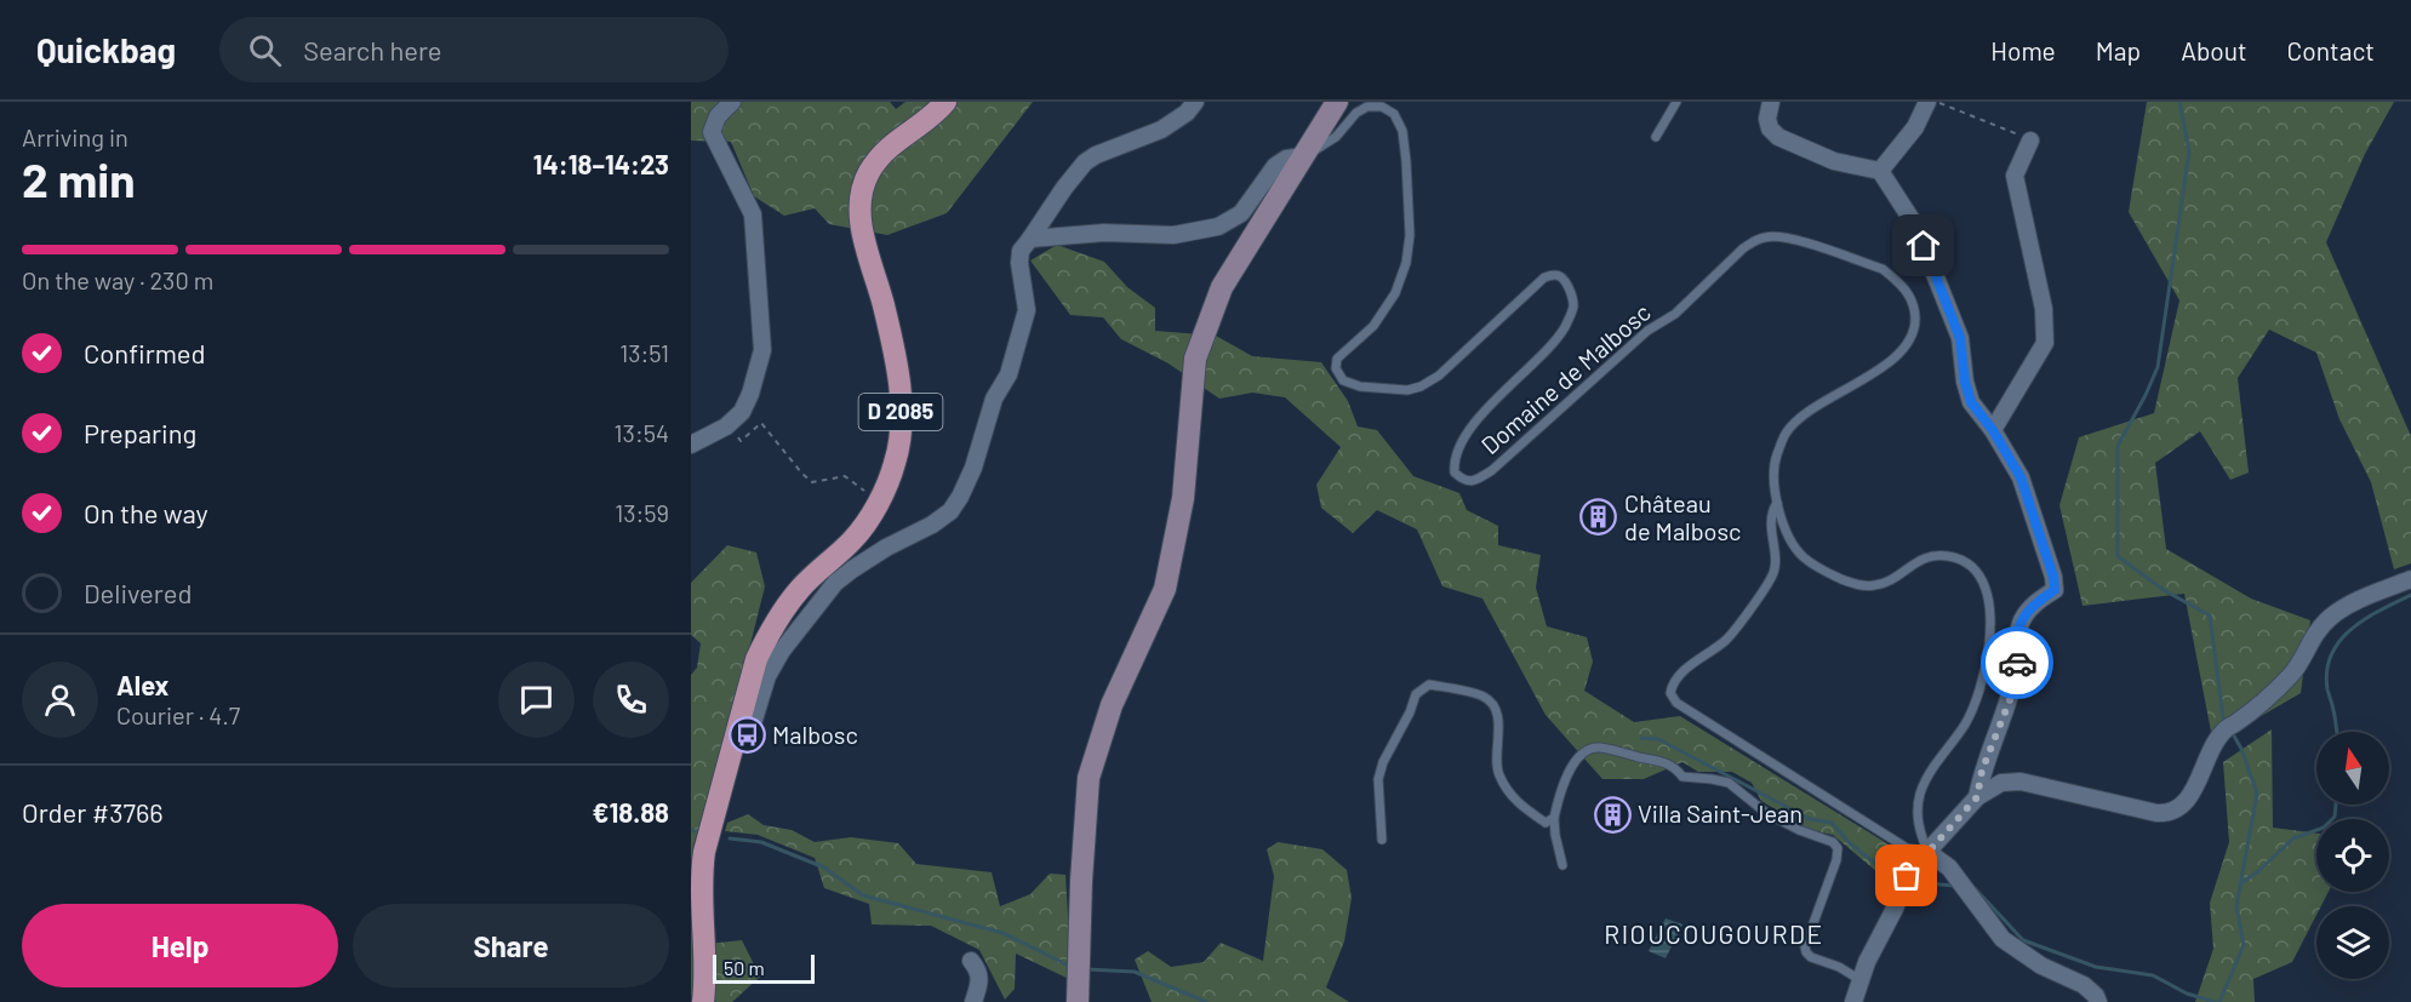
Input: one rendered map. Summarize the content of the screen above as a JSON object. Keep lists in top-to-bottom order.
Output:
{
  "streets": {
    "main road": ["D 2085"],
    "lane": ["Domaine de Malbosc"]
  },
  "districts": ["RIOUCOUGOURDE"],
  "places": {
    "building": ["Château de Malbosc", "Villa Saint-Jean"],
    "bus stop": ["Malbosc"]
  },
  "scale_bar": "50 m",
  "north": "top",
  "page": {
    "header": "Quickbag",
    "search": "Search here",
    "nav": [
      "Home",
      "Map",
      "About",
      "Contact"
    ],
    "heading": ["2 min", "Arriving in", "14:18–14:23"],
    "panel": [
      "Alex",
      "Courier · 4.7",
      "Order #3766",
      "€18.88"
    ],
    "bar": "On the way · 230 m",
    "list": [
      ["Confirmed", "13:51"],
      ["Preparing", "13:54"],
      ["On the way", "13:59"],
      "Delivered"
    ],
    "buttons": ["Help", "Share"],
    "scale": "50 m"
  }
}
